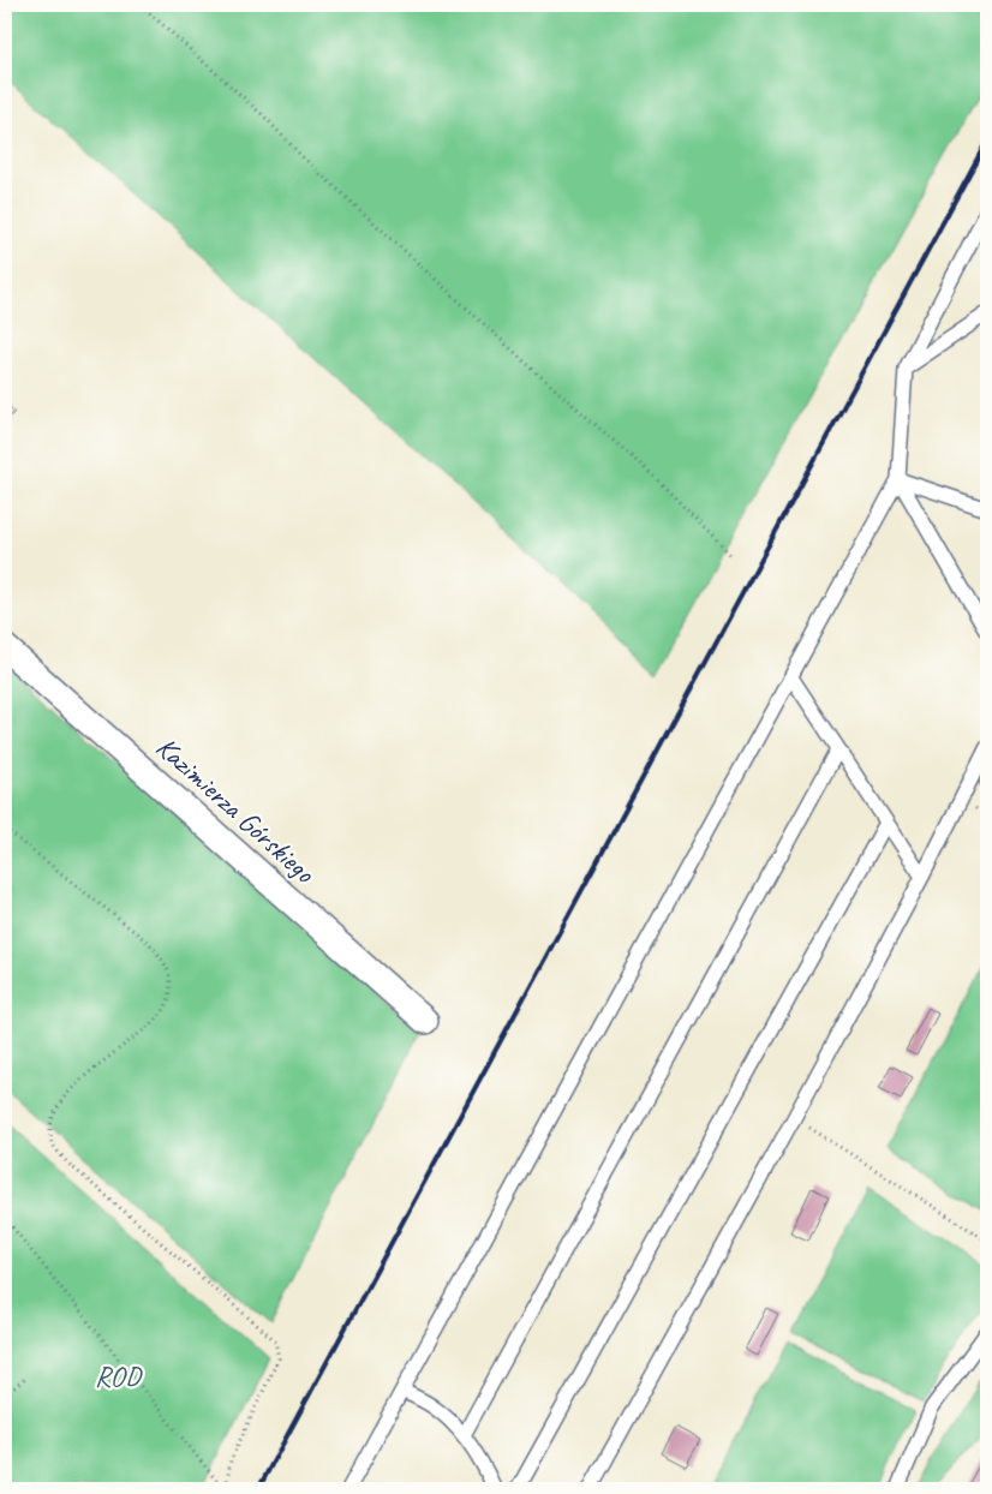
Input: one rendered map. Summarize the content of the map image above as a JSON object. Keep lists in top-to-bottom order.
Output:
{
  "streets": {
    "street": ["Kazimierza Górskiego"]
  },
  "parks": ["ROD"]
}
